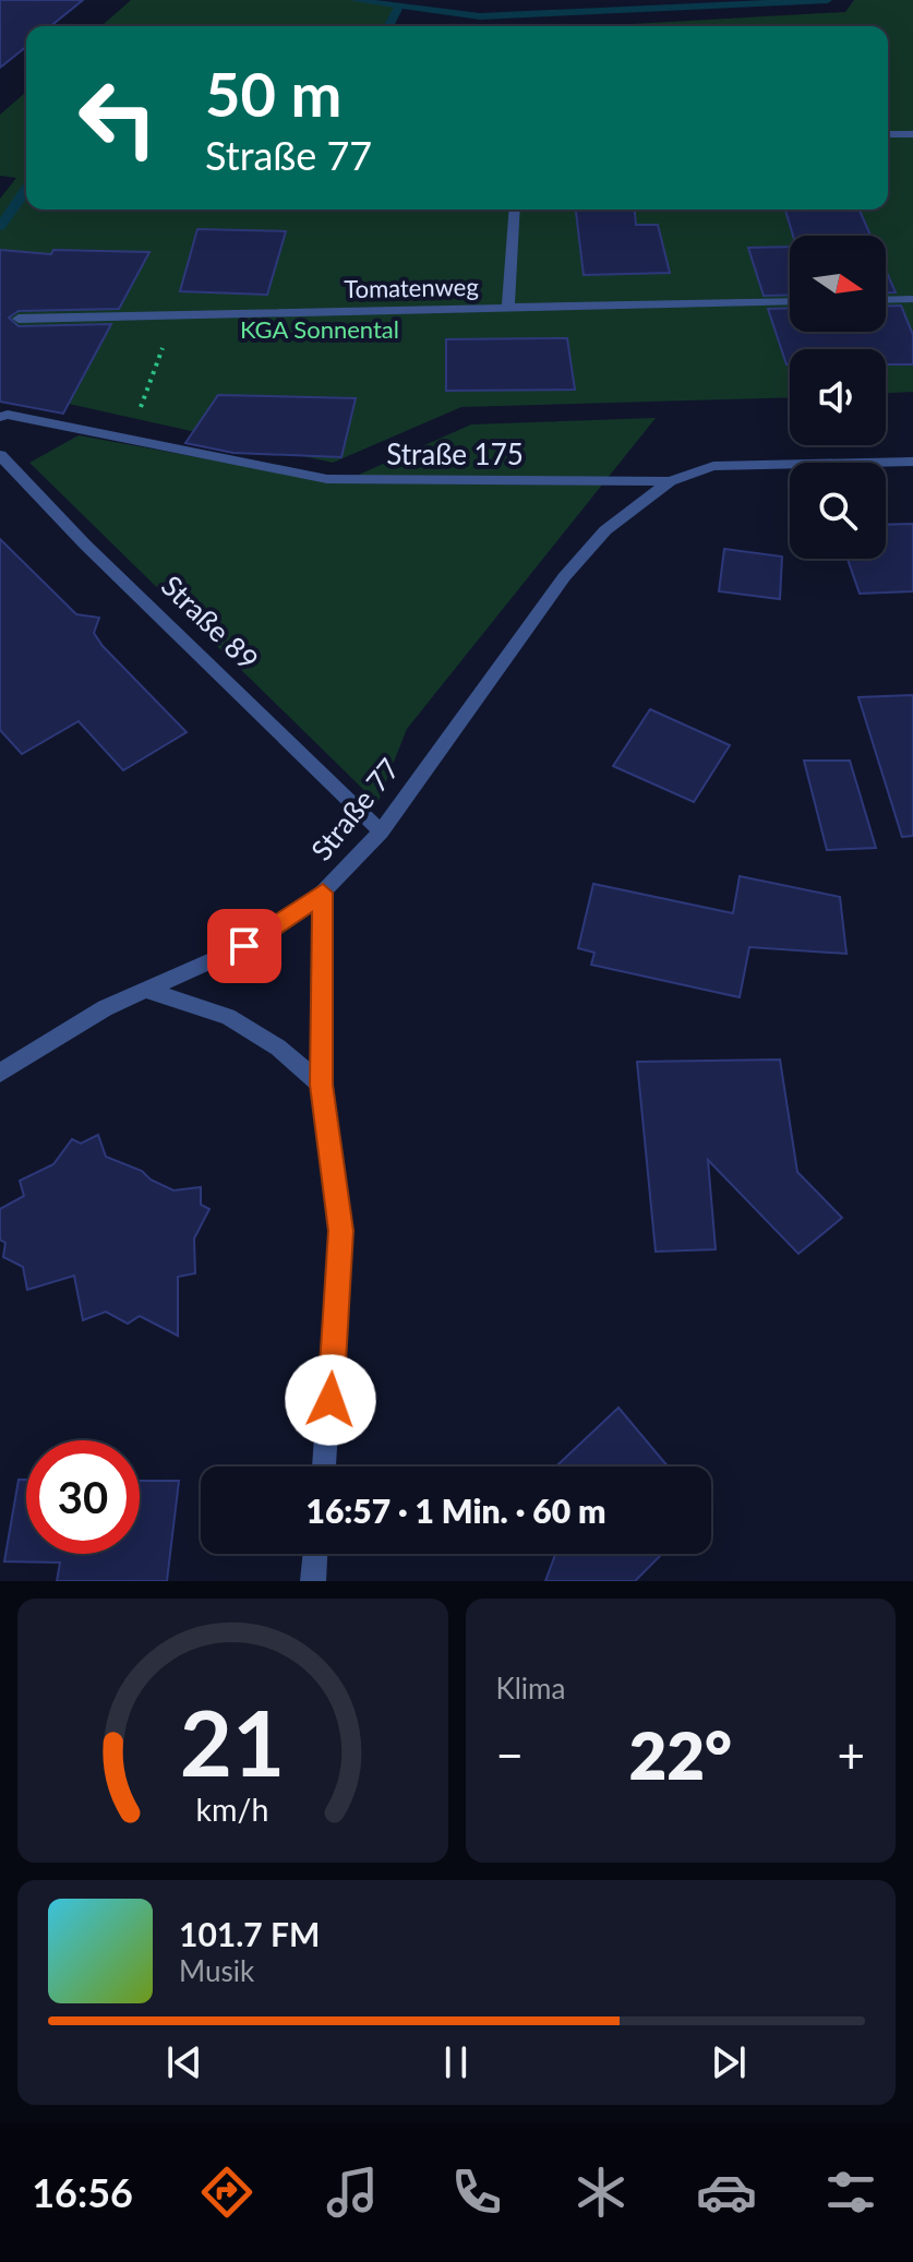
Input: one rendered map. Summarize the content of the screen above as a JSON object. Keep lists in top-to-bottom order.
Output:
{
  "streets": {
    "street": [
      "Tomatenweg",
      "Straße 175",
      "Straße 89",
      "Straße 77"
    ]
  },
  "crossings": [
    ["Straße 175", "Straße 77"],
    ["Straße 89", "Straße 77"]
  ],
  "parks": ["KGA Sonnental"],
  "north": "right",
  "page": {
    "turn": ["50 m", "Straße 77"],
    "limit": "30",
    "trip": "16:57 · 1 Min. · 60 m",
    "tile": "Klima",
    "heat": ["−", "22°", "+"],
    "song": ["101.7 FM", "Musik"],
    "tabs": "16:56",
    "gauge": ["21", "km/h"]
  }
}
